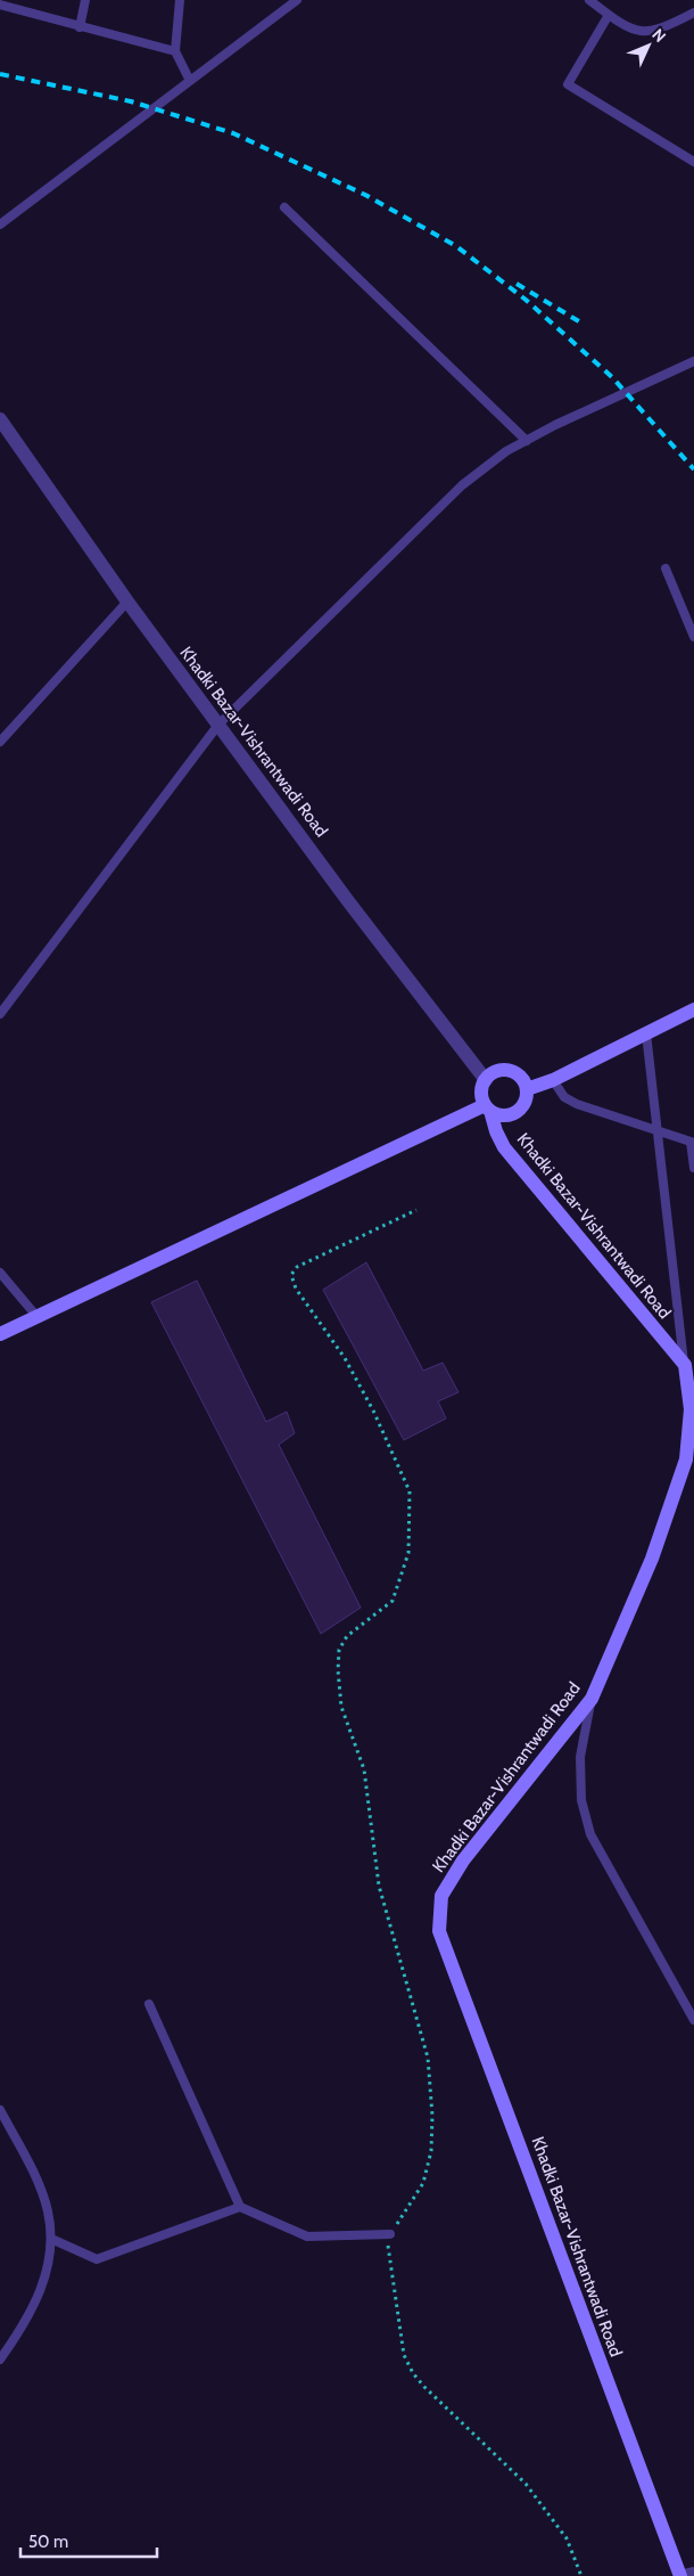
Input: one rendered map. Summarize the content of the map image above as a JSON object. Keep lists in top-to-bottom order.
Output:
{
  "streets": {
    "street": ["Khadki Bazar-Vishrantwadi Road"]
  },
  "scale_bar": "50 m",
  "north": "top right"
}
